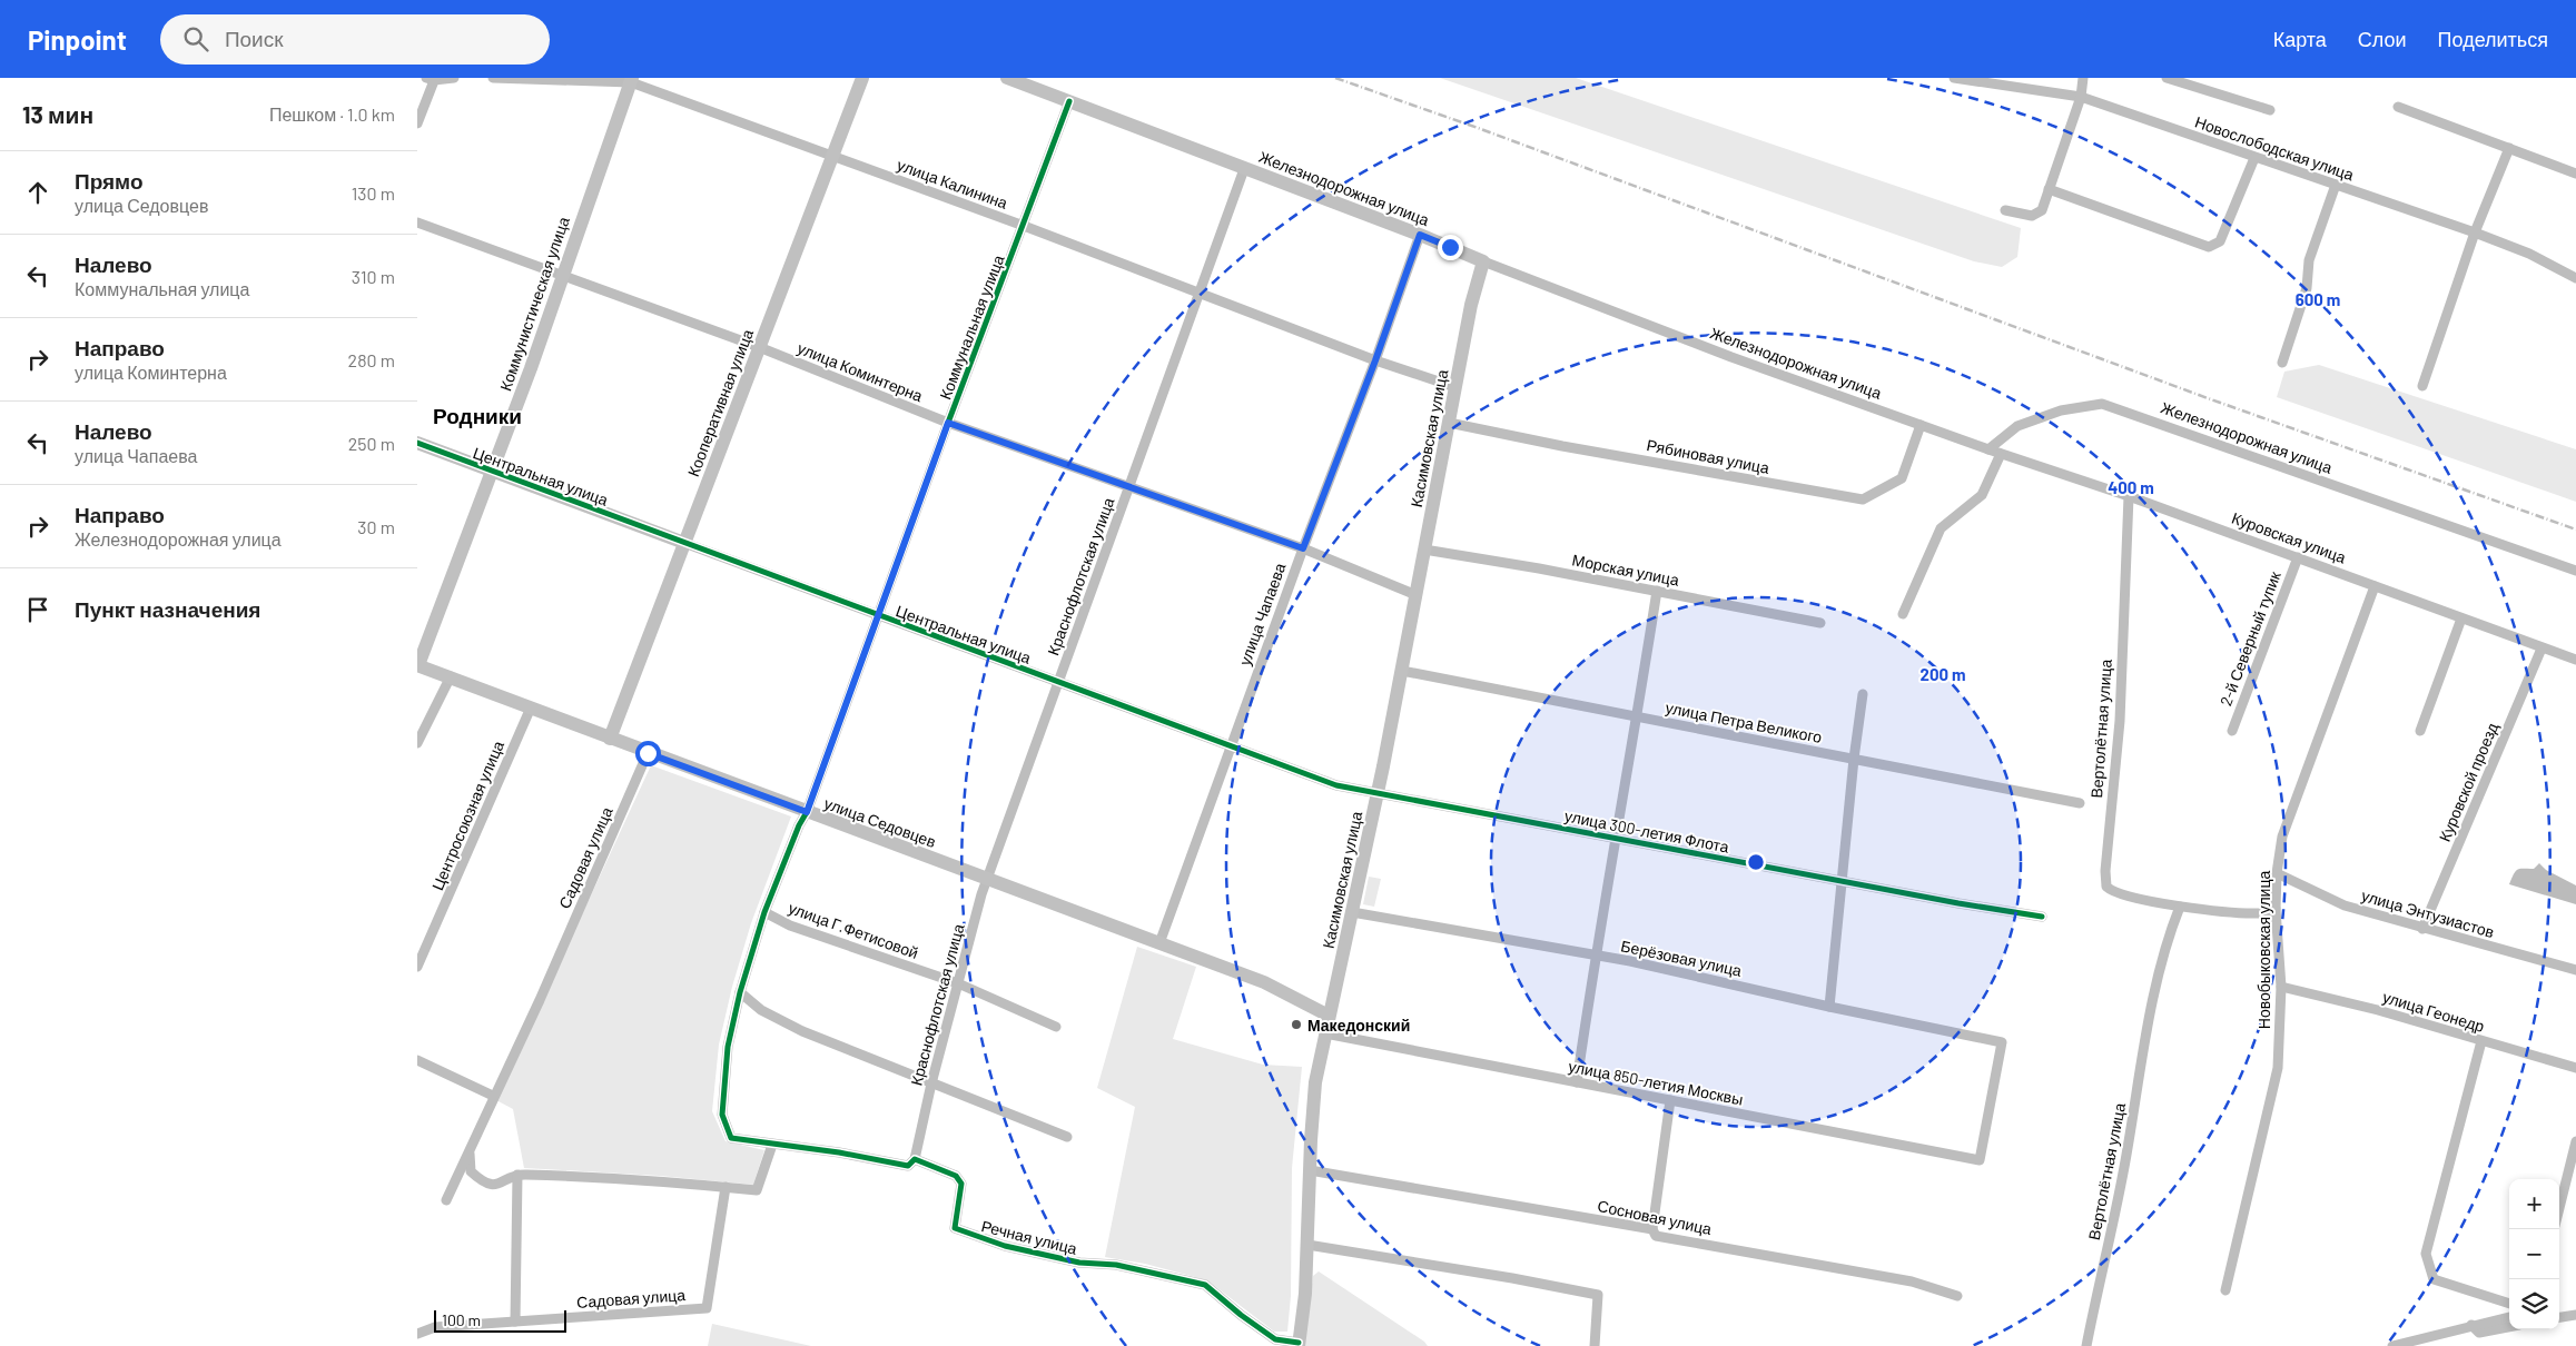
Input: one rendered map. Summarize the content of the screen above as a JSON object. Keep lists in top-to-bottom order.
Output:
{
  "streets": {
    "street": [
      "Новослободская улица",
      "улица Калинина",
      "Железнодорожная улица",
      "Коммунистическая улица",
      "Коммунальная улица",
      "улица Коминтерна",
      "Кооперативная улица",
      "Касимовская улица",
      "Рябиновая улица",
      "Центральная улица",
      "Куровская улица",
      "Морская улица",
      "Краснофлотская улица",
      "улица Чапаева",
      "2-й Северный тупик",
      "улица Петра Великого",
      "Вертолётная улица",
      "Куровской проезд",
      "Центросоюзная улица",
      "улица Седовцев",
      "улица 300-летия Флота",
      "Садовая улица",
      "улица Энтузиастов",
      "улица Г.Фетисовой",
      "Новобыковская улица",
      "Берёзовая улица",
      "улица Геонедр",
      "улица 850-летия Москвы",
      "Сосновая улица",
      "Речная улица"
    ]
  },
  "crossings": [
    ["улица Калинина", "Коммунистическая улица"],
    ["улица Калинина", "Коммунальная улица"],
    ["улица Калинина", "Кооперативная улица"],
    ["улица Калинина", "Касимовская улица"],
    ["улица Калинина", "Краснофлотская улица"],
    ["улица Калинина", "улица Чапаева"],
    ["Железнодорожная улица", "Коммунальная улица"],
    ["Железнодорожная улица", "Касимовская улица"],
    ["Железнодорожная улица", "Рябиновая улица"],
    ["Железнодорожная улица", "Куровская улица"],
    ["Железнодорожная улица", "Краснофлотская улица"],
    ["Железнодорожная улица", "улица Чапаева"],
    ["Коммунистическая улица", "улица Коминтерна"],
    ["Коммунистическая улица", "Центральная улица"],
    ["Коммунистическая улица", "улица Седовцев"],
    ["Коммунальная улица", "улица Коминтерна"],
    ["Коммунальная улица", "Центральная улица"],
    ["Коммунальная улица", "улица Седовцев"],
    ["Коммунальная улица", "улица Г.Фетисовой"],
    ["улица Коминтерна", "Кооперативная улица"],
    ["улица Коминтерна", "Касимовская улица"],
    ["улица Коминтерна", "Краснофлотская улица"],
    ["улица Коминтерна", "улица Чапаева"],
    ["Кооперативная улица", "Центральная улица"],
    ["Кооперативная улица", "улица Седовцев"],
    ["Касимовская улица", "Рябиновая улица"],
    ["Касимовская улица", "Центральная улица"],
    ["Касимовская улица", "Морская улица"],
    ["Касимовская улица", "улица Петра Великого"],
    ["Касимовская улица", "улица Седовцев"],
    ["Касимовская улица", "улица 300-летия Флота"],
    ["Касимовская улица", "Берёзовая улица"],
    ["Касимовская улица", "улица 850-летия Москвы"],
    ["Касимовская улица", "Сосновая улица"],
    ["Касимовская улица", "Речная улица"],
    ["Центральная улица", "Краснофлотская улица"],
    ["Центральная улица", "улица Чапаева"],
    ["Центральная улица", "улица 300-летия Флота"],
    ["Куровская улица", "2-й Северный тупик"],
    ["Куровская улица", "Вертолётная улица"],
    ["Куровская улица", "Куровской проезд"],
    ["Куровская улица", "Новобыковская улица"],
    ["Краснофлотская улица", "улица Седовцев"],
    ["Краснофлотская улица", "улица Г.Фетисовой"],
    ["Краснофлотская улица", "Речная улица"],
    ["улица Чапаева", "улица Седовцев"],
    ["Вертолётная улица", "Новобыковская улица"],
    ["Куровской проезд", "улица Энтузиастов"],
    ["Центросоюзная улица", "улица Седовцев"],
    ["улица Седовцев", "Садовая улица"],
    ["улица Энтузиастов", "Новобыковская улица"],
    ["Новобыковская улица", "улица Геонедр"],
    ["Берёзовая улица", "улица 850-летия Москвы"]
  ],
  "districts": ["Родники"],
  "places": ["Македонский"],
  "scale_bar": "100 m",
  "page": {
    "header": "Pinpoint",
    "search": "Поиск",
    "nav": ["Карта", "Слои", "Поделиться"],
    "heading": ["13 мин", "Пешком · 1.0 km"],
    "list": [
      ["Прямо", "улица Седовцев", "130 m"],
      ["Налево", "Коммунальная улица", "310 m"],
      ["Направо", "улица Коминтерна", "280 m"],
      ["Налево", "улица Чапаева", "250 m"],
      ["Направо", "Железнодорожная улица", "30 m"],
      "Пункт назначения"
    ],
    "map_buttons": ["+", "−"],
    "scale": "100 m"
  },
  "rings": ["600 m", "400 m", "200 m"]
}
